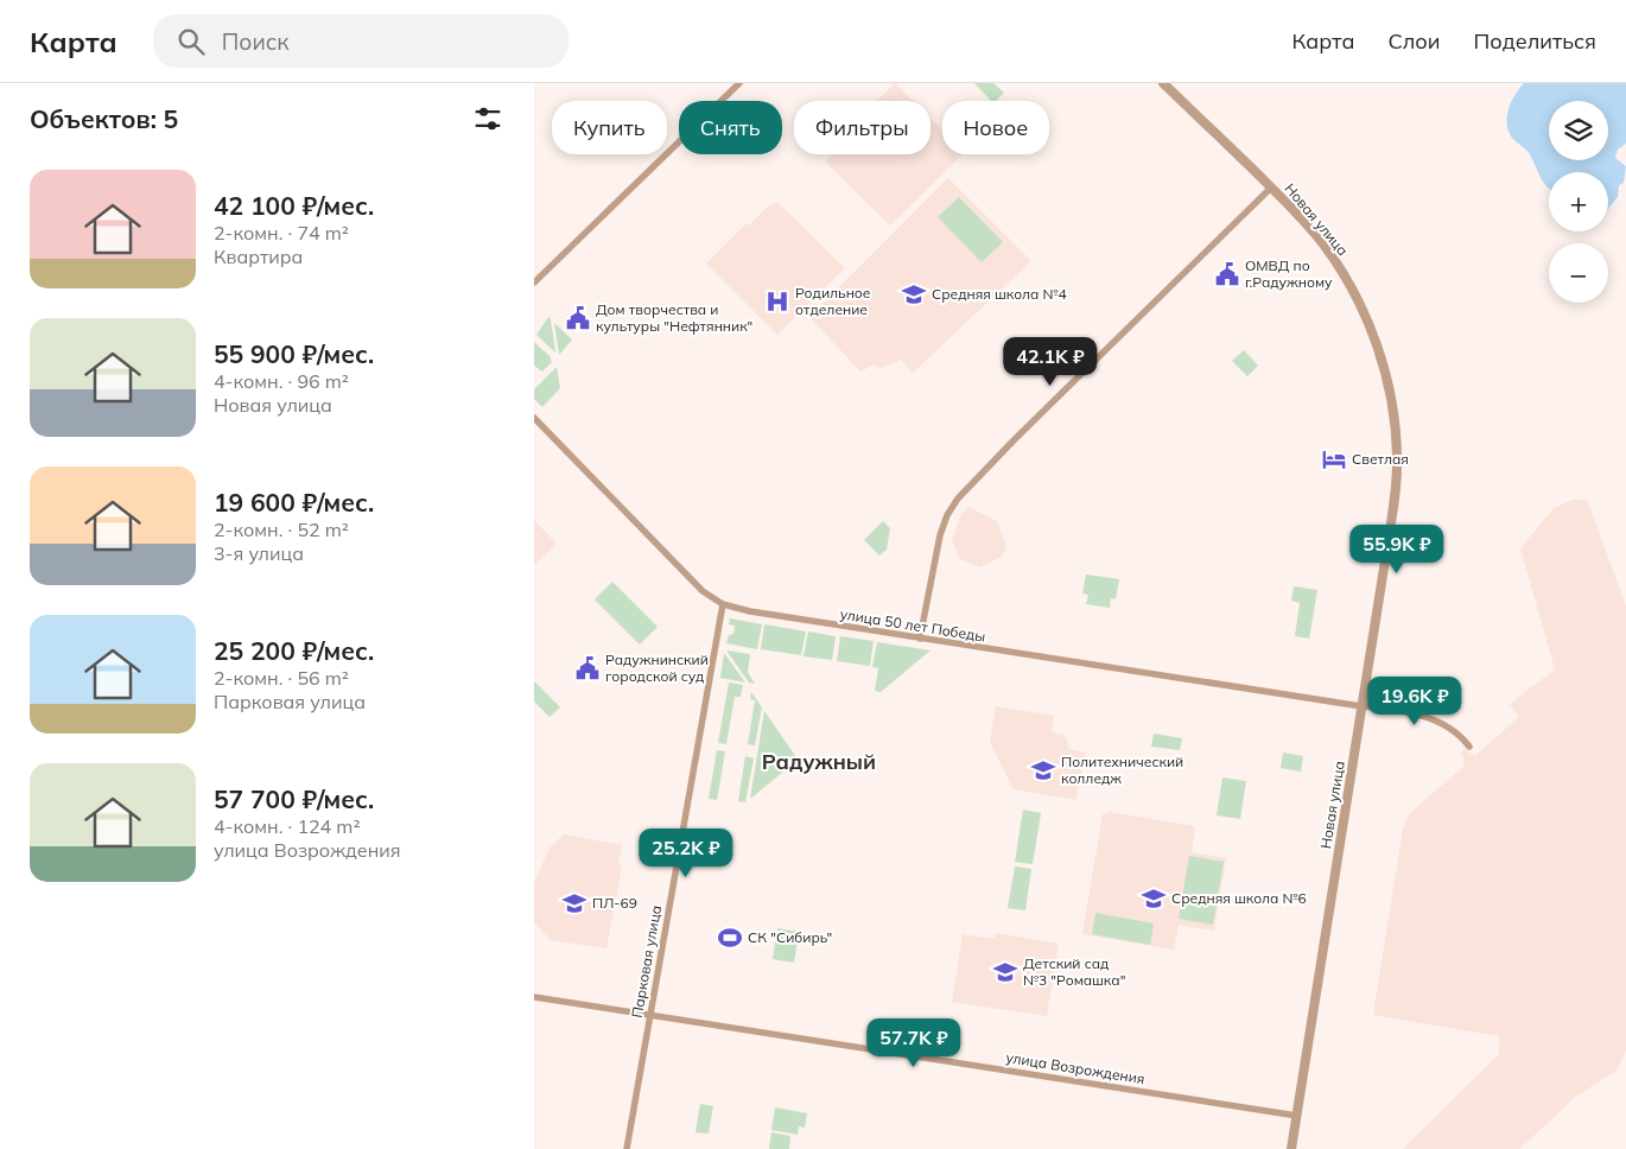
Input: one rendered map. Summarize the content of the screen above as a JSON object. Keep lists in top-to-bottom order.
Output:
{
  "streets": {
    "street": [
      "Новая улица",
      "улица 50 лет Победы",
      "Парковая улица",
      "улица Возрождения"
    ]
  },
  "crossings": [
    ["Новая улица", "улица 50 лет Победы"],
    ["Новая улица", "улица Возрождения"],
    ["улица 50 лет Победы", "Парковая улица"],
    ["Парковая улица", "улица Возрождения"]
  ],
  "districts": ["Радужный"],
  "places": {
    "public building": ["ОМВД по г.Радужному", "Дом творчества и культуры \"Нефтянник\"", "Радужнинский городской суд"],
    "school or university": [
      "Средняя школа №4",
      "Политехнический колледж",
      "Средняя школа №6",
      "ПЛ-69",
      "Детский сад №3 \"Ромашка\""
    ],
    "hospital": ["Родильное отделение"],
    "hotel": ["Светлая"],
    "sports": ["СК \"Сибирь\""]
  },
  "page": {
    "header": "Карта",
    "search": "Поиск",
    "nav": ["Карта", "Слои", "Поделиться"],
    "heading": "Объектов: 5",
    "map_buttons": ["+", "−"],
    "chip": [
      "Купить",
      "Снять",
      "Фильтры",
      "Новое"
    ],
    "list": [
      {
        "name": "42 100 ₽/мес.",
        "note": "2-комн. · 74 m² · Квартира"
      },
      {
        "name": "55 900 ₽/мес.",
        "note": "4-комн. · 96 m² · Новая улица"
      },
      {
        "name": "19 600 ₽/мес.",
        "note": "2-комн. · 52 m² · 3-я улица"
      },
      {
        "name": "25 200 ₽/мес.",
        "note": "2-комн. · 56 m² · Парковая улица"
      },
      {
        "name": "57 700 ₽/мес.",
        "note": "4-комн. · 124 m² · улица Возрождения"
      }
    ],
    "price": [
      "42.1K ₽",
      "55.9K ₽",
      "19.6K ₽",
      "25.2K ₽",
      "57.7K ₽"
    ]
  }
}
